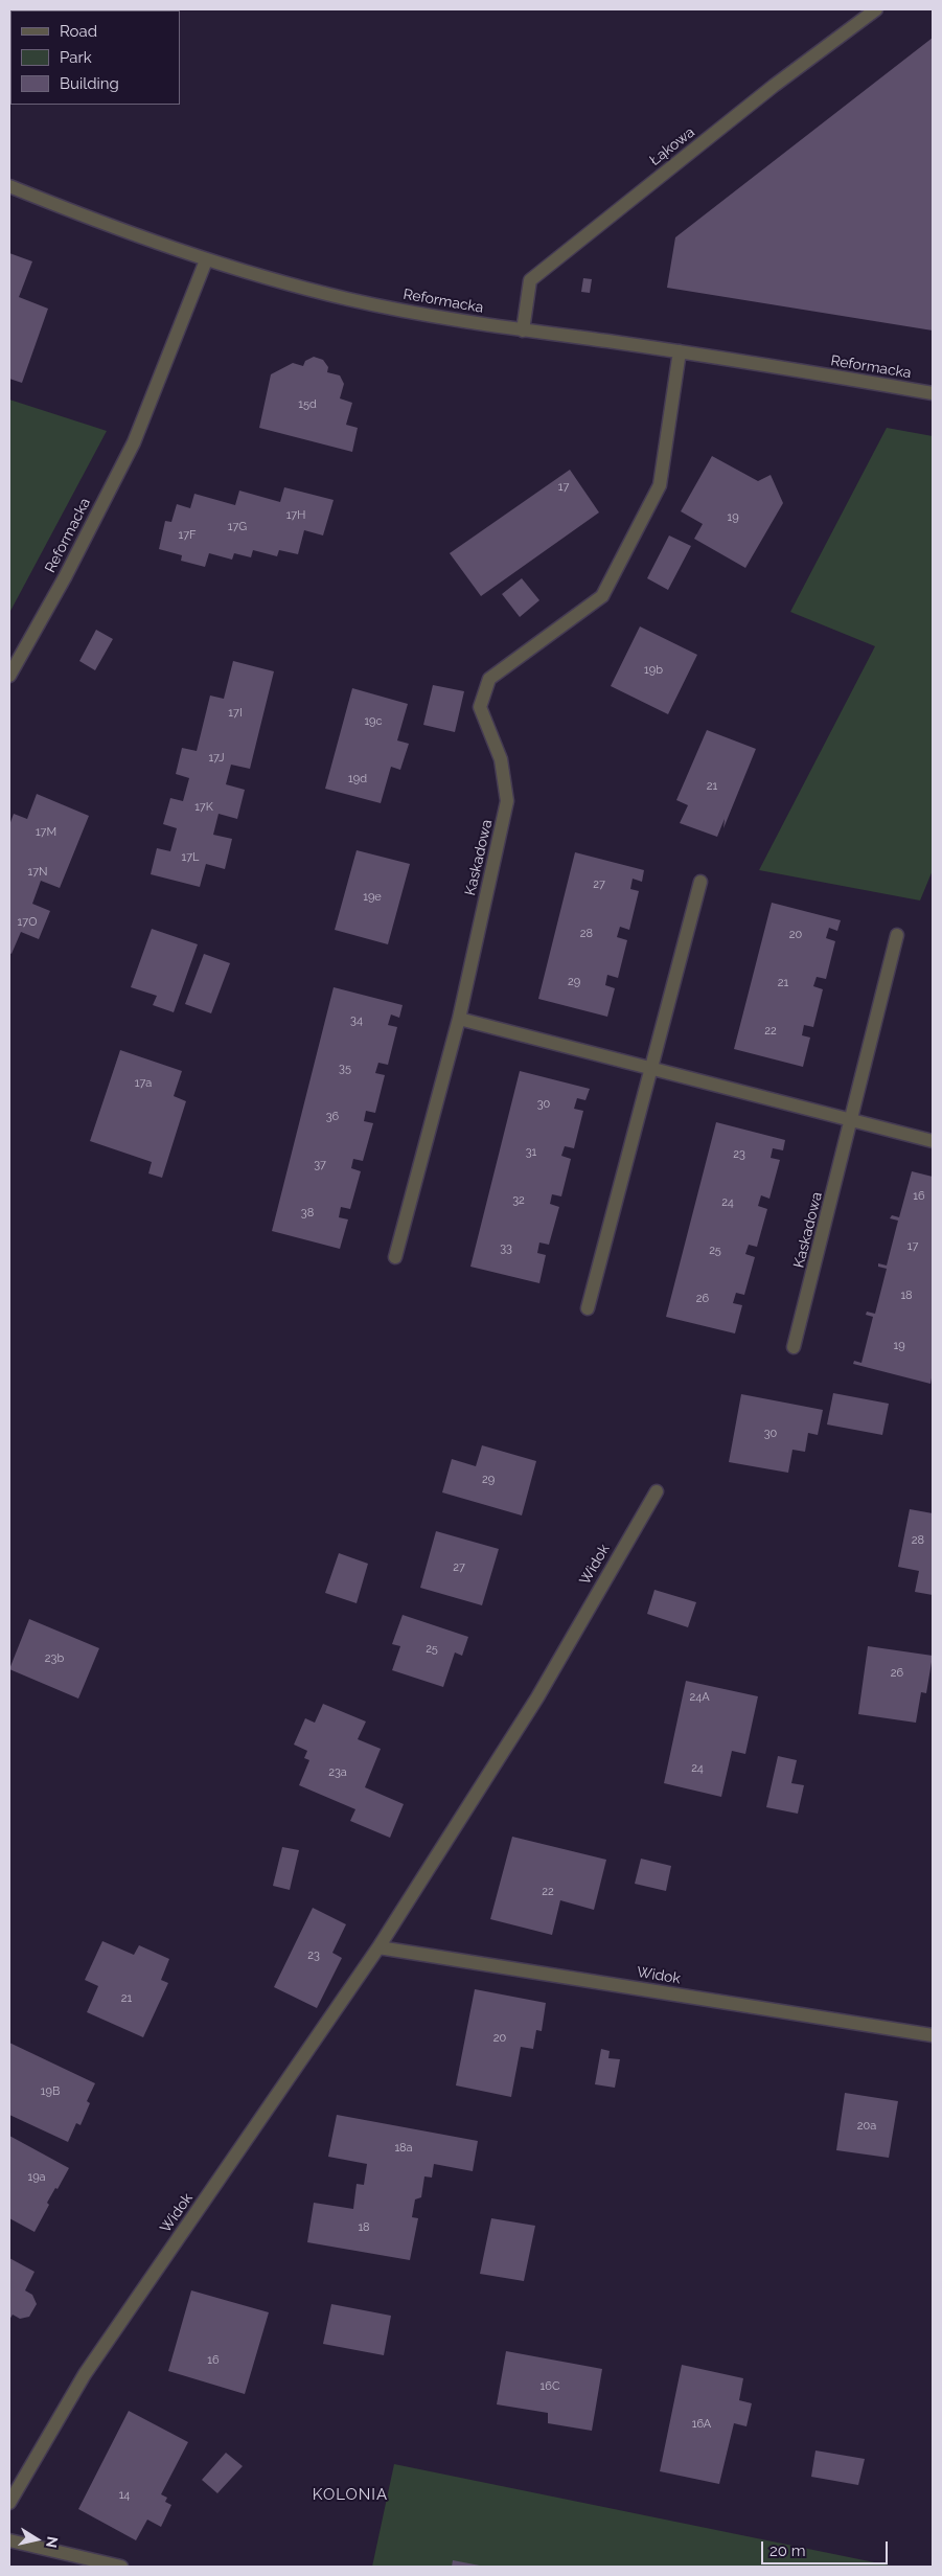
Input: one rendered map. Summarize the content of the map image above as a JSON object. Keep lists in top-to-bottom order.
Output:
{
  "streets": {
    "street": [
      "Łąkowa",
      "Reformacka",
      "Kaskadowa",
      "Widok"
    ]
  },
  "crossings": [
    ["Łąkowa", "Reformacka"],
    ["Reformacka", "Kaskadowa"]
  ],
  "districts": ["KOLONIA"],
  "house_numbers": [
    "15d",
    "17",
    "17H",
    "19",
    "17G",
    "17F",
    "19b",
    "17I",
    "19c",
    "17J",
    "19d",
    "21",
    "17K",
    "17M",
    "17L",
    "17N",
    "27",
    "19e",
    "17O",
    "28",
    "20",
    "29",
    "21",
    "34",
    "22",
    "35",
    "17a",
    "30",
    "36",
    "31",
    "23",
    "37",
    "16",
    "32",
    "24",
    "38",
    "17",
    "33",
    "25",
    "18",
    "26",
    "19",
    "30",
    "29",
    "28",
    "27",
    "25",
    "23b",
    "26",
    "24A",
    "24",
    "23a",
    "22",
    "23",
    "21",
    "20",
    "19B",
    "20a",
    "18a",
    "19a",
    "18",
    "16",
    "16C",
    "16A",
    "14"
  ],
  "legend": ["Road", "Park", "Building"],
  "scale_bar": "20 m",
  "north": "right"
}
